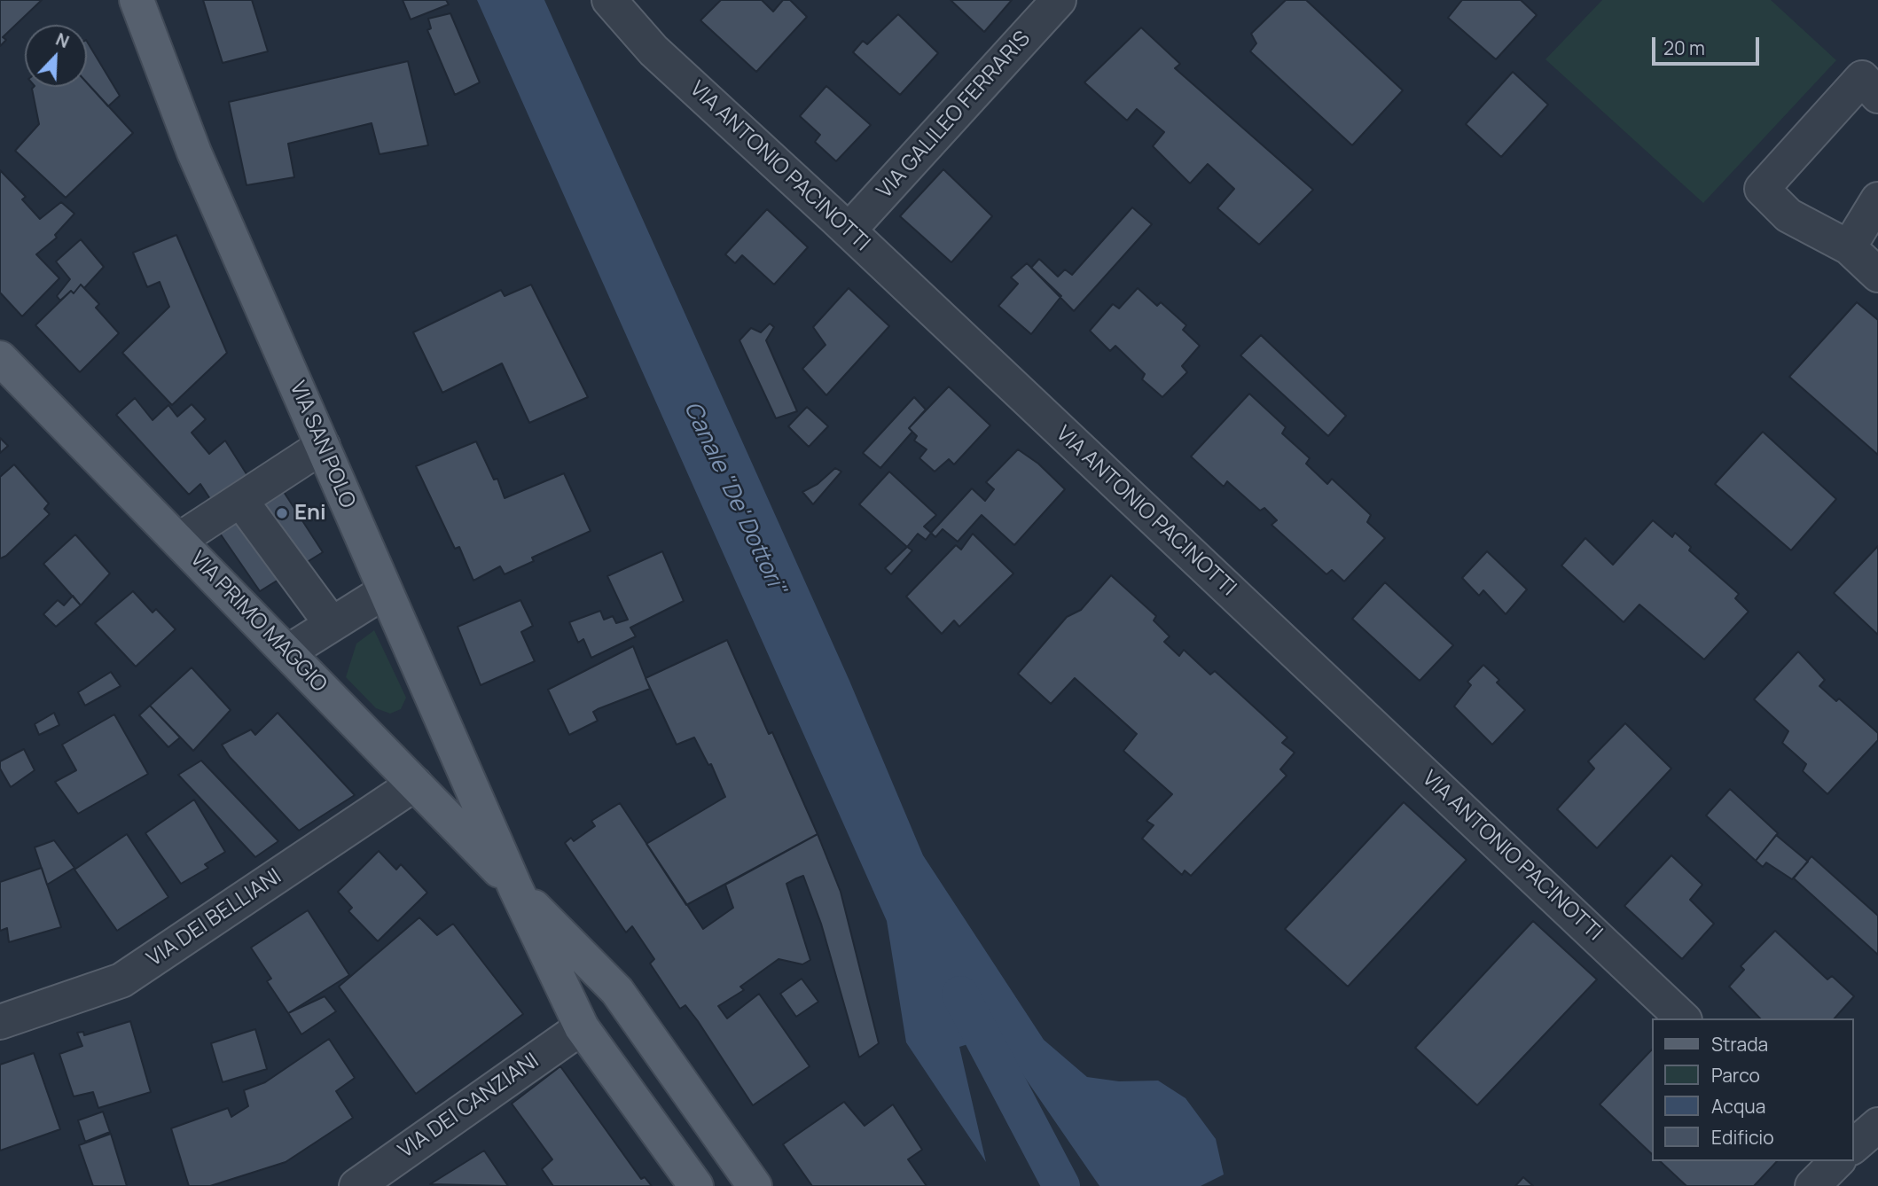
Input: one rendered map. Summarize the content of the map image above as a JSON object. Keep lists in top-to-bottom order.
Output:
{
  "streets": {
    "main road": ["VIA SAN POLO", "VIA PRIMO MAGGIO"],
    "street": [
      "VIA GALILEO FERRARIS",
      "VIA ANTONIO PACINOTTI",
      "VIA DEI BELLIANI",
      "VIA DEI CANZIANI"
    ]
  },
  "crossings": [
    ["VIA GALILEO FERRARIS", "VIA ANTONIO PACINOTTI"],
    ["VIA SAN POLO", "VIA PRIMO MAGGIO"],
    ["VIA SAN POLO", "VIA DEI CANZIANI"],
    ["VIA PRIMO MAGGIO", "VIA DEI BELLIANI"]
  ],
  "water": ["Canale \"De' Dottori\""],
  "places": ["Eni"],
  "legend": [
    "Strada",
    "Parco",
    "Acqua",
    "Edificio"
  ],
  "scale_bar": "20 m",
  "north": "top right"
}
